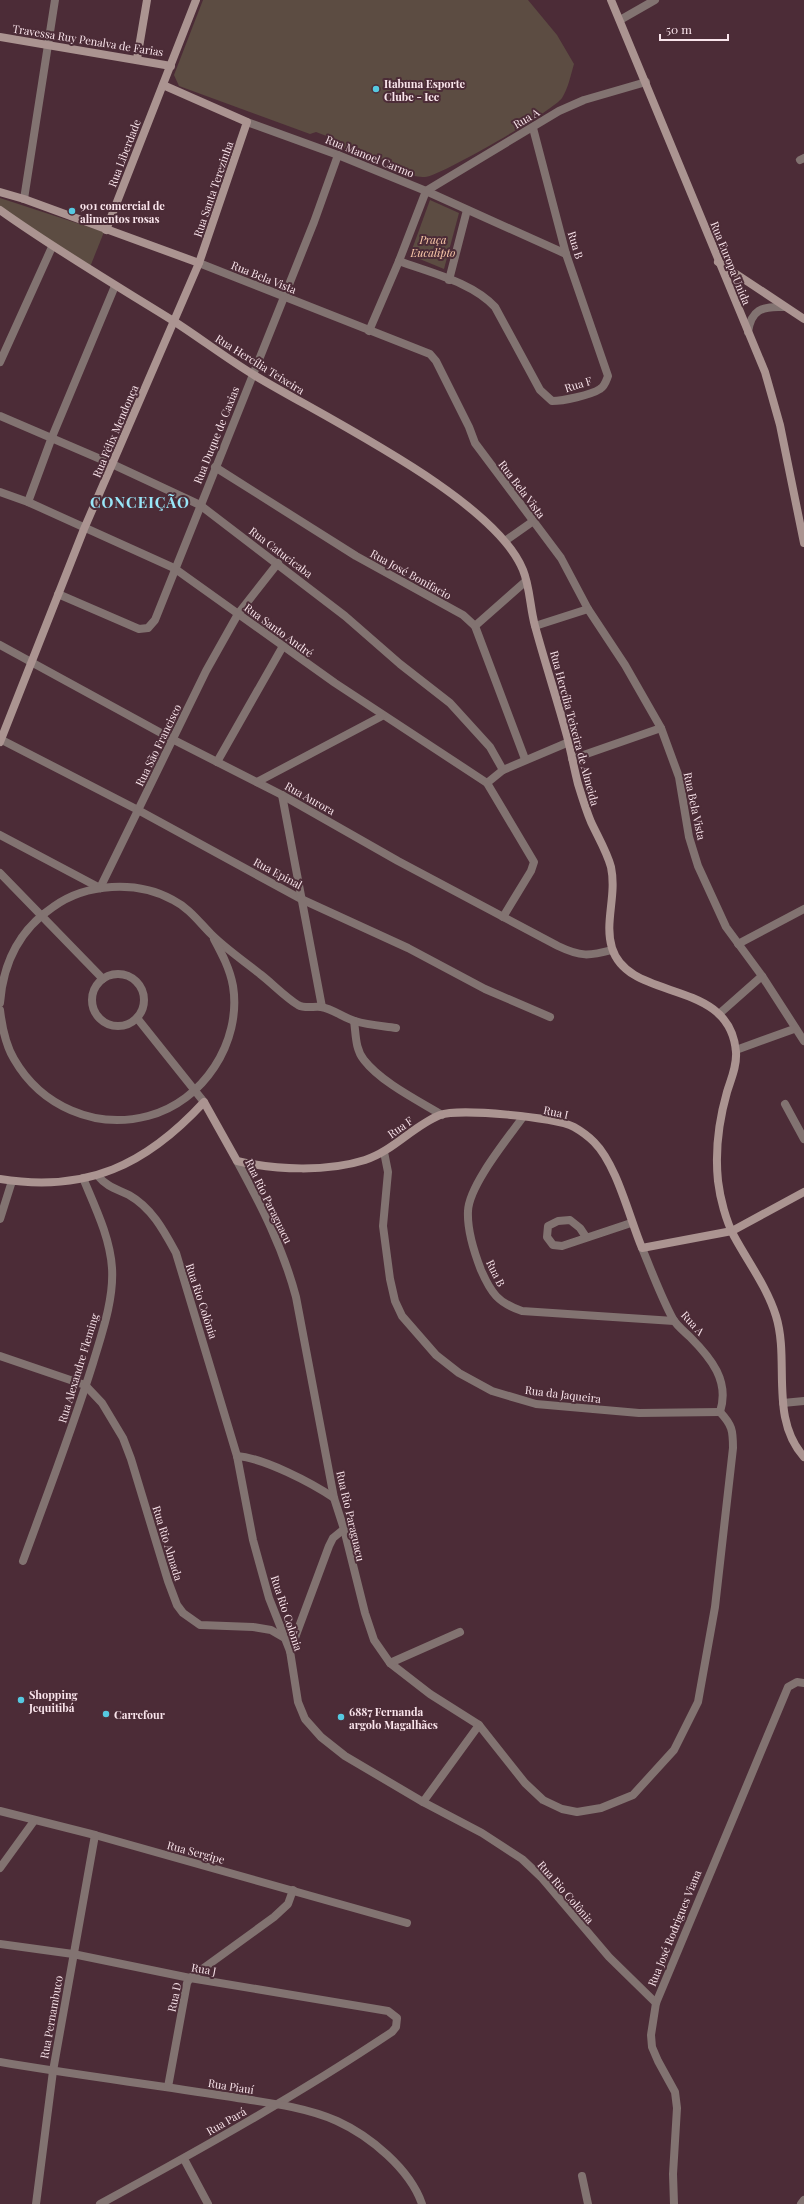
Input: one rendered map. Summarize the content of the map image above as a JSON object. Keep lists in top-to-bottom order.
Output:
{
  "streets": {
    "main road": [
      "Travessa Ruy Penalva de Farias",
      "Rua A",
      "Rua Liberdade",
      "Rua Manoel Carmo",
      "Rua Santa Terezinha",
      "Rua Europa Unida",
      "Rua Bela Vista",
      "Rua Hercília Teixeira",
      "Rua F",
      "Rua Félix Mendonça",
      "Rua Hercília Teixeira de Almeida",
      "Rua I",
      "Rua Rio Paraguacu"
    ],
    "street": [
      "Rua B",
      "Rua Duque de Caxias",
      "Rua Catucicaba",
      "Rua José Bonifacio",
      "Rua Santo André",
      "Rua São Francisco",
      "Rua Aurora",
      "Rua Epinal",
      "Rua Rio Colônia",
      "Rua Alexandre Fleming",
      "Rua da Jaqueira",
      "Rua Rio Almada",
      "Rua Sergipe",
      "Rua José Rodrigues Viana",
      "Rua J",
      "Rua D",
      "Rua Pernambuco",
      "Rua Piauí",
      "Rua Pará"
    ]
  },
  "crossings": [
    ["Travessa Ruy Penalva de Farias", "Rua Liberdade"],
    ["Rua A", "Rua Manoel Carmo"],
    ["Rua A", "Rua B"],
    ["Rua A", "Rua Europa Unida"],
    ["Rua A", "Rua I"],
    ["Rua A", "Rua Rio Paraguacu"],
    ["Rua A", "Rua da Jaqueira"],
    ["Rua Liberdade", "Rua Manoel Carmo"],
    ["Rua Liberdade", "Rua Bela Vista"],
    ["Rua Manoel Carmo", "Rua Santa Terezinha"],
    ["Rua Manoel Carmo", "Rua B"],
    ["Rua Manoel Carmo", "Rua Duque de Caxias"],
    ["Rua Santa Terezinha", "Rua Bela Vista"],
    ["Rua Santa Terezinha", "Rua Félix Mendonça"],
    ["Rua B", "Rua F"],
    ["Rua B", "Rua I"],
    ["Rua Bela Vista", "Rua Félix Mendonça"],
    ["Rua Bela Vista", "Rua Duque de Caxias"],
    ["Rua Hercília Teixeira", "Rua Félix Mendonça"],
    ["Rua Hercília Teixeira", "Rua Duque de Caxias"],
    ["Rua Hercília Teixeira", "Rua Hercília Teixeira de Almeida"],
    ["Rua F", "Rua I"],
    ["Rua F", "Rua da Jaqueira"],
    ["Rua Félix Mendonça", "Rua Duque de Caxias"],
    ["Rua Félix Mendonça", "Rua Catucicaba"],
    ["Rua Félix Mendonça", "Rua Santo André"],
    ["Rua Félix Mendonça", "Rua Aurora"],
    ["Rua Félix Mendonça", "Rua Epinal"],
    ["Rua Duque de Caxias", "Rua Catucicaba"],
    ["Rua Duque de Caxias", "Rua José Bonifacio"],
    ["Rua Duque de Caxias", "Rua Santo André"],
    ["Rua Catucicaba", "Rua São Francisco"],
    ["Rua Santo André", "Rua São Francisco"],
    ["Rua Santo André", "Rua Aurora"],
    ["Rua Hercília Teixeira de Almeida", "Rua Aurora"],
    ["Rua São Francisco", "Rua Aurora"],
    ["Rua São Francisco", "Rua Epinal"],
    ["Rua Rio Paraguacu", "Rua da Jaqueira"],
    ["Rua Rio Colônia", "Rua Rio Almada"],
    ["Rua Rio Colônia", "Rua José Rodrigues Viana"],
    ["Rua Alexandre Fleming", "Rua Rio Almada"],
    ["Rua Sergipe", "Rua D"],
    ["Rua Sergipe", "Rua Pernambuco"],
    ["Rua J", "Rua D"],
    ["Rua J", "Rua Pernambuco"],
    ["Rua J", "Rua Pará"],
    ["Rua D", "Rua Piauí"],
    ["Rua Pernambuco", "Rua Piauí"],
    ["Rua Piauí", "Rua Pará"]
  ],
  "districts": ["CONCEIÇÃO"],
  "parks": ["Praça Eucalipto"],
  "places": [
    "Itabuna Esporte Clube - Iec",
    "901 comercial de alimentos rosas",
    "Shopping Jequitibá",
    "Carrefour",
    "6887 Fernanda argolo Magalhães"
  ],
  "scale_bar": "50 m"
}
